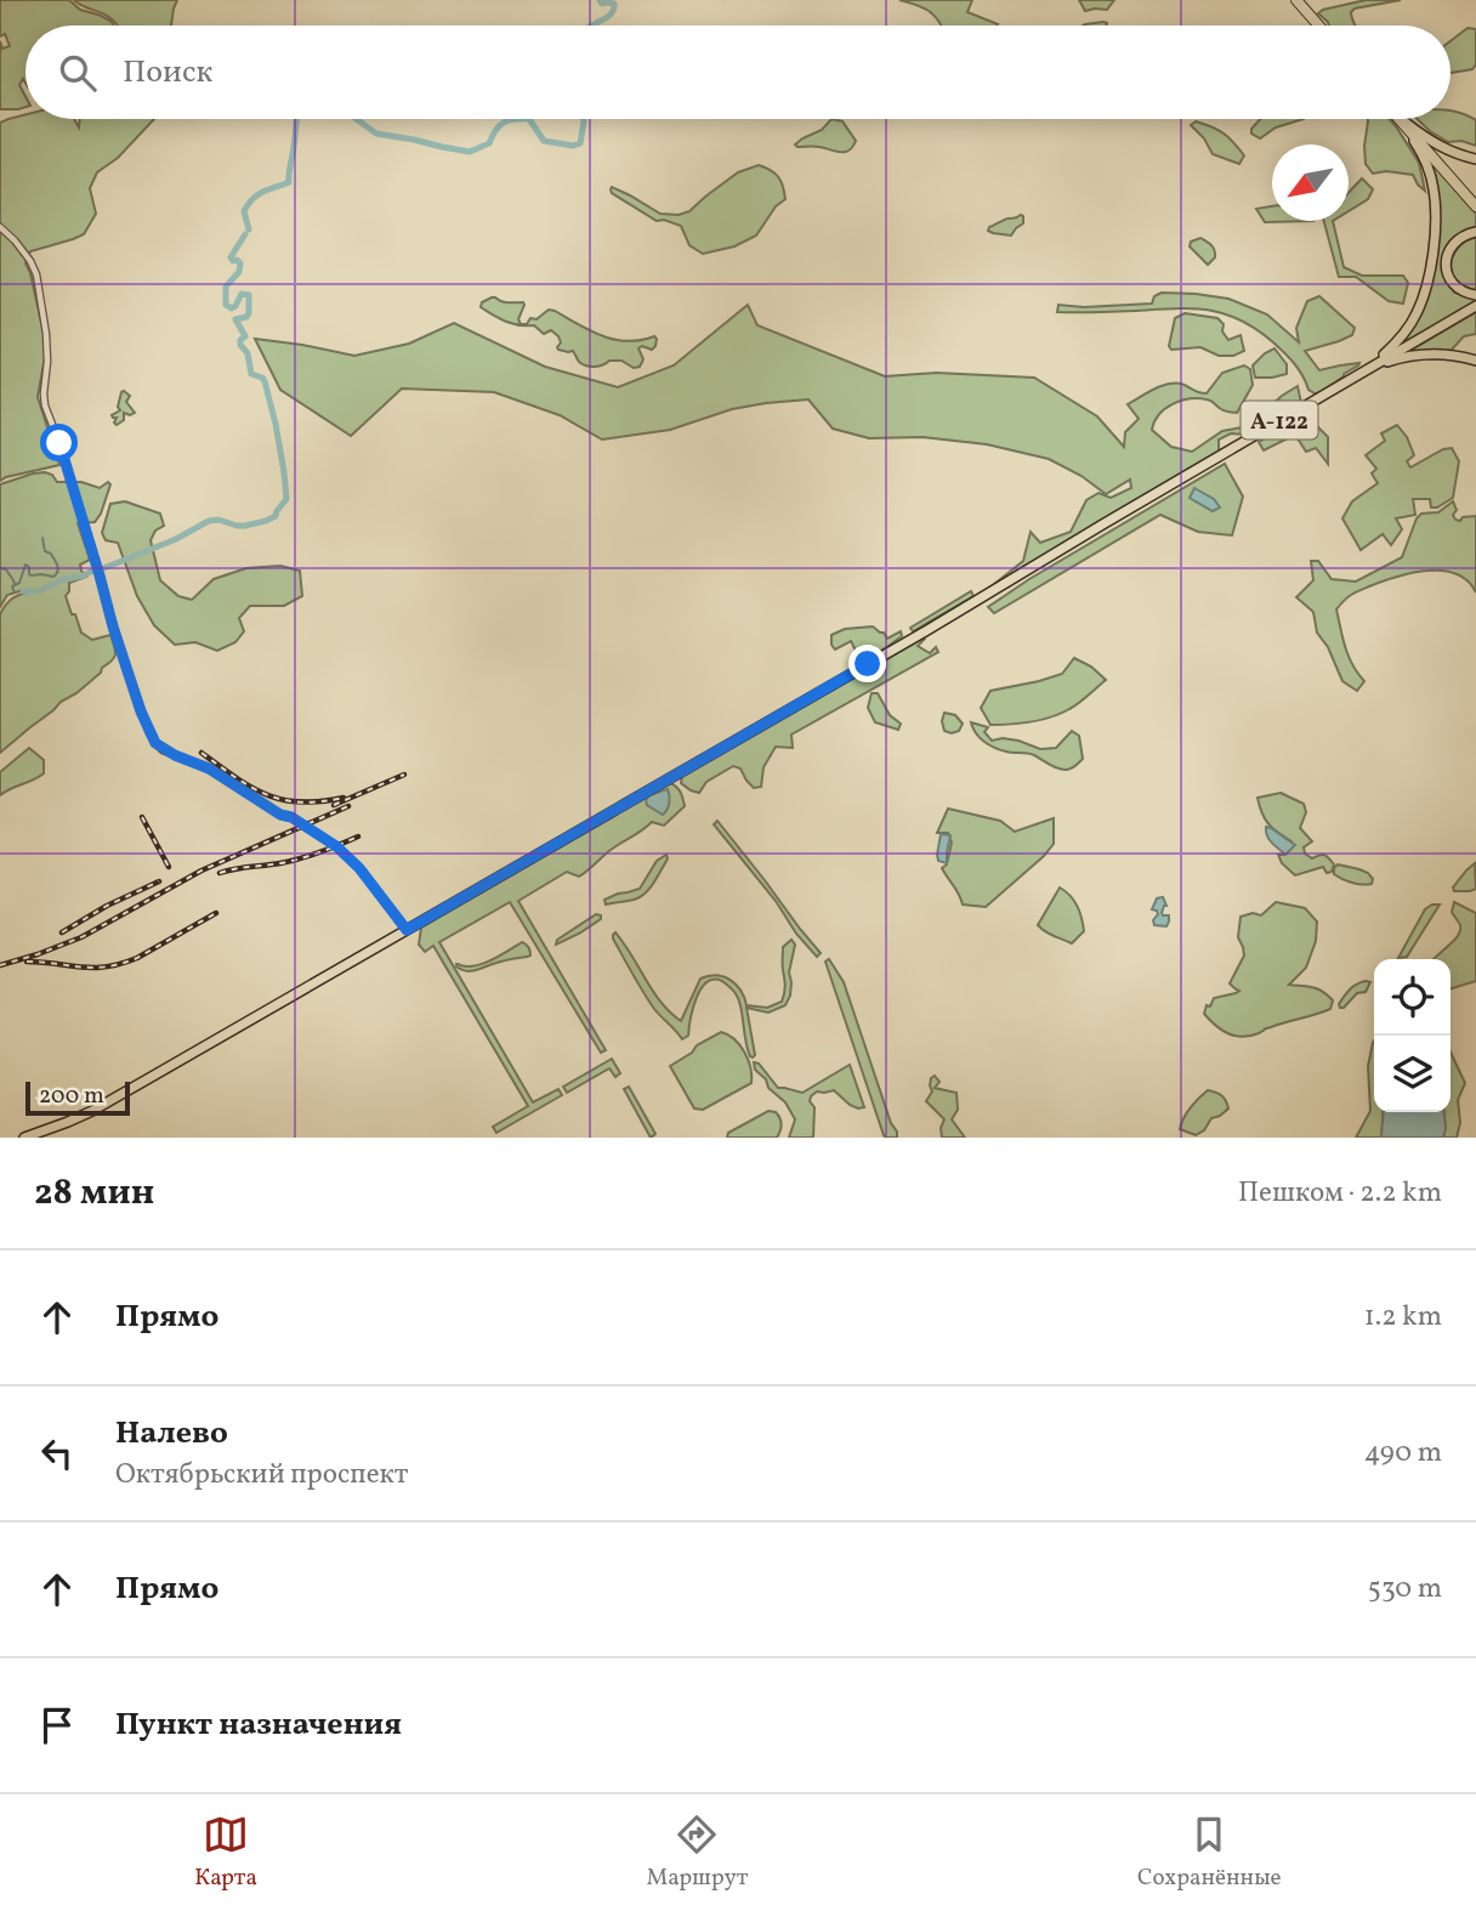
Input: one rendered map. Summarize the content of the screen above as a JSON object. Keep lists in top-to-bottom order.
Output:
{
  "streets": {
    "main road": ["А-122"]
  },
  "scale_bar": "200 m",
  "north": "bottom left",
  "page": {
    "search": "Поиск",
    "scale": "200 m",
    "heading": ["28 мин", "Пешком · 2.2 km"],
    "list": [
      ["Прямо", "1.2 km"],
      ["Налево", "Октябрьский проспект", "490 m"],
      ["Прямо", "530 m"],
      "Пункт назначения"
    ],
    "nav": ["Карта", "Маршрут", "Сохранённые"]
  }
}
